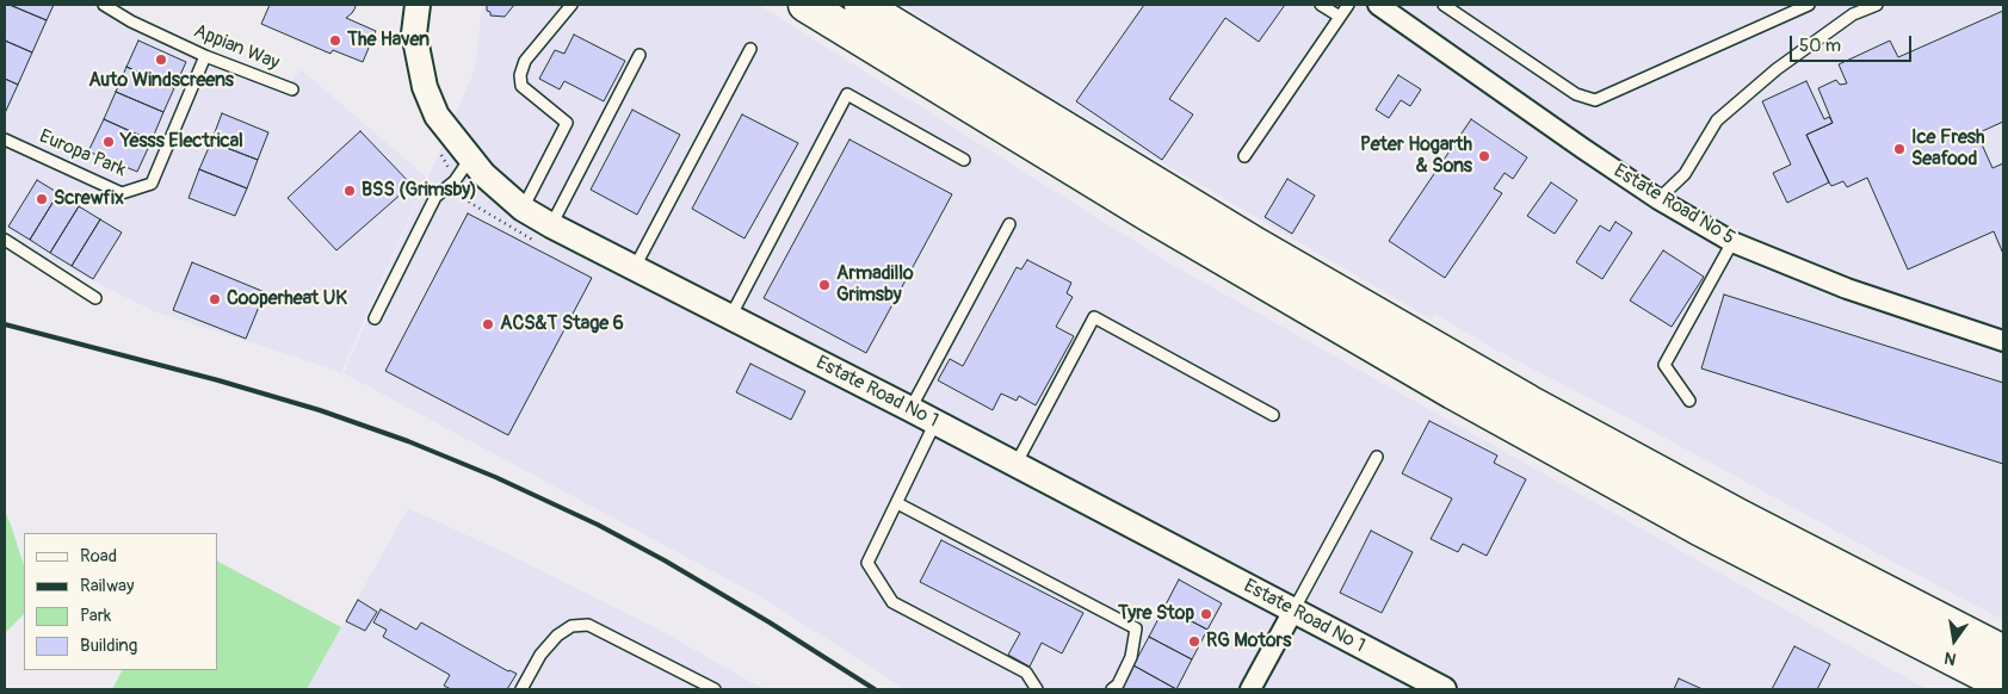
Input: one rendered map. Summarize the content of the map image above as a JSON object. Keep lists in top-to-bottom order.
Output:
{
  "streets": {
    "street": ["Estate Road No 5", "Estate Road No 1"],
    "lane": ["Appian Way", "Europa Park"]
  },
  "crossings": [
    ["Appian Way", "Europa Park"]
  ],
  "places": [
    "The Haven",
    "Auto Windscreens",
    "Yesss Electrical",
    "Ice Fresh Seafood",
    "Peter Hogarth & Sons",
    "BSS (Grimsby)",
    "Screwfix",
    "Armadillo Grimsby",
    "Cooperheat UK",
    "ACS&T Stage 6",
    "Tyre Stop",
    "RG Motors"
  ],
  "legend": [
    "Road",
    "Railway",
    "Park",
    "Building"
  ],
  "scale_bar": "50 m",
  "north": "bottom"
}
